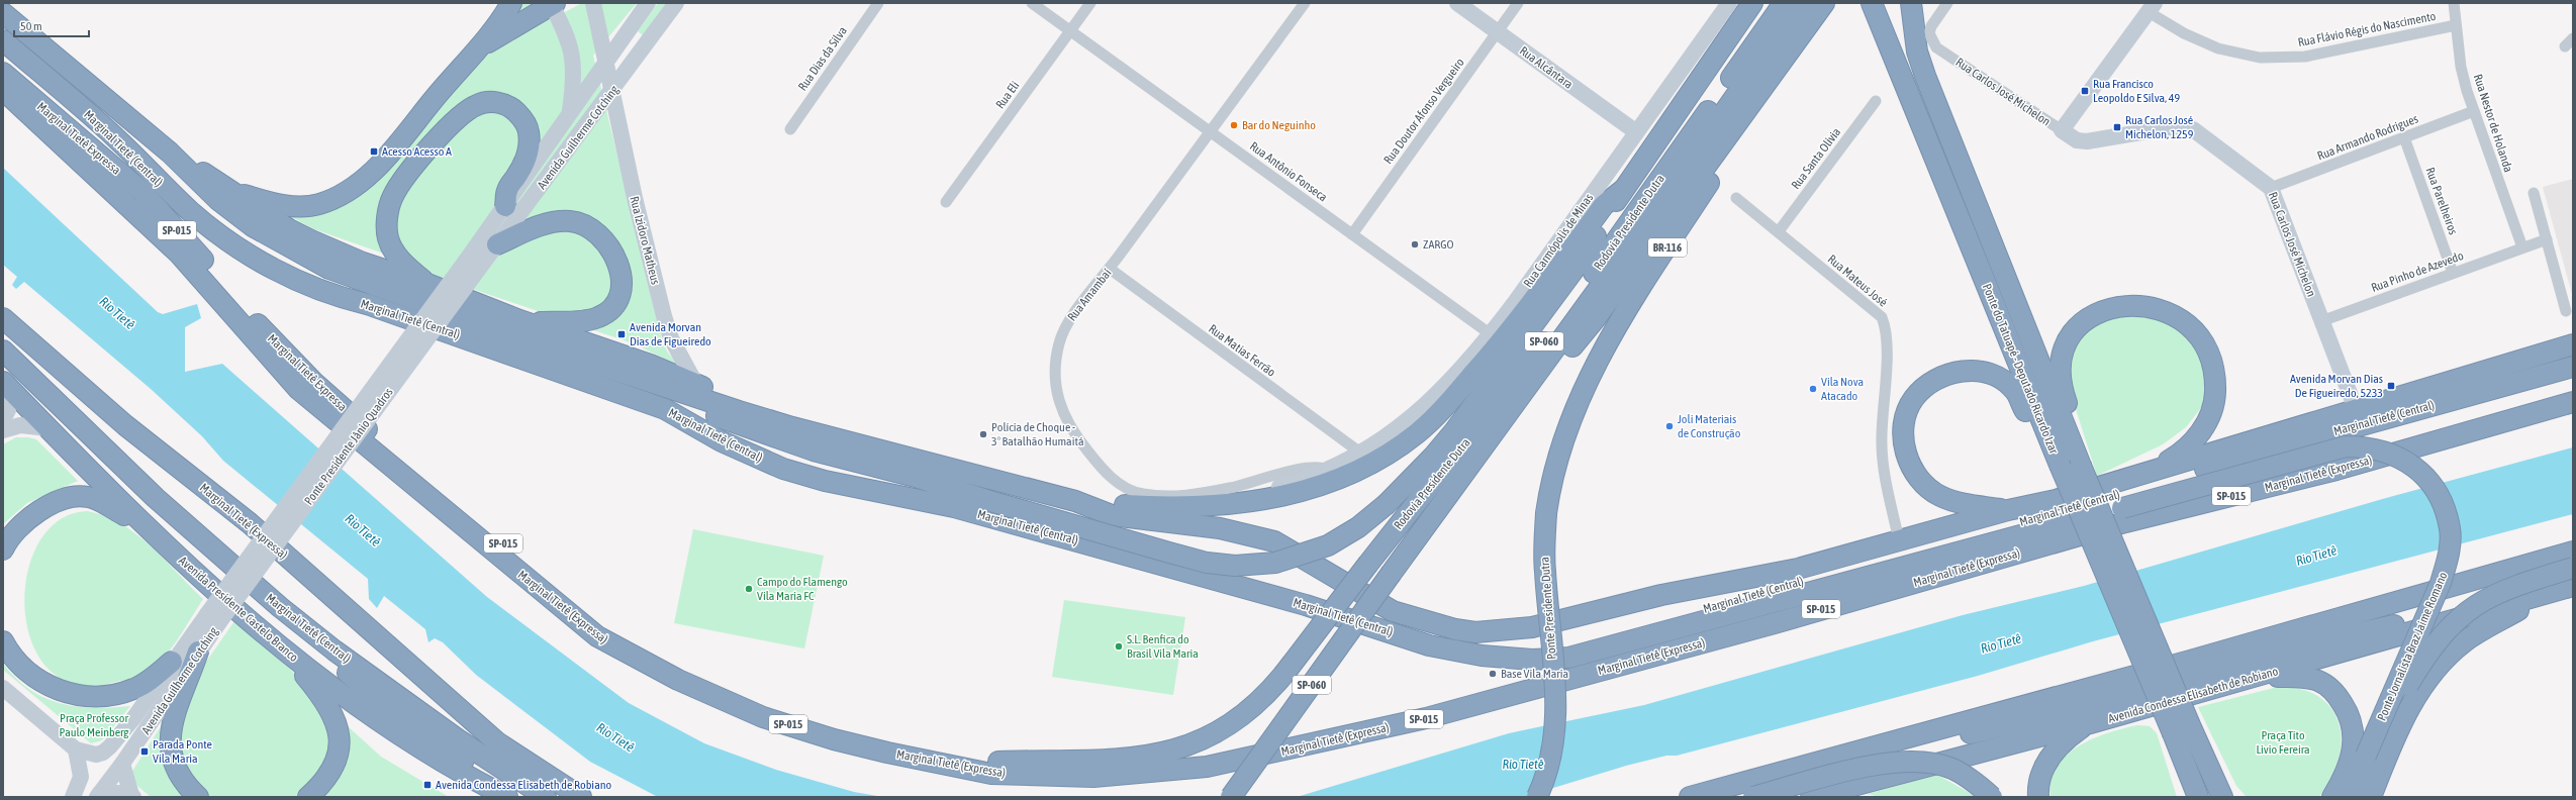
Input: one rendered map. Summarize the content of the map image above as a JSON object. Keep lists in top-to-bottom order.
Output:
{
  "streets": {
    "highway": [
      "Marginal Tietê Expressa",
      "Marginal Tietê (Central)",
      "Rodovia Presidente Dutra",
      "SP-015",
      "BR-116",
      "SP-060",
      "Ponte do Tatuapé - Deputado Ricardo Izar",
      "Marginal Tietê (Expressa)",
      "Ponte Presidente Dutra",
      "Avenida Presidente Castelo Branco",
      "Ponte Jornalista Braz Jaime Romano",
      "Avenida Condessa Elisabeth de Robiano"
    ],
    "main road": [
      "Rua Alcântara",
      "Rua Carlos José Michelon",
      "Avenida Guilherme Cotching",
      "Rua Izidoro Matheus",
      "Rua Carmópolis de Minas",
      "Ponte Presidente Jânio Quadros"
    ],
    "street": [
      "Rua Flávio Régis do Nascimento",
      "Rua Dias da Silva",
      "Rua Eli",
      "Rua Doutor Afonso Vergueiro",
      "Rua Nestor de Holanda",
      "Rua Armando Rodrigues",
      "Rua Santa Olívia",
      "Rua Antônio Fonseca",
      "Rua Parelheiros",
      "Rua Pinho de Azevedo",
      "Rua Mateus José",
      "Rua Amambaí",
      "Rua Matias Ferrão"
    ]
  },
  "crossings": [
    ["Rua Flávio Régis do Nascimento", "Rua Nestor de Holanda"],
    ["Rua Alcântara", "Rua Doutor Afonso Vergueiro"],
    ["Rua Alcântara", "Rua Carmópolis de Minas"],
    ["Rua Carlos José Michelon", "Rua Armando Rodrigues"],
    ["Rua Carlos José Michelon", "Rua Pinho de Azevedo"],
    ["Rua Eli", "Rua Antônio Fonseca"],
    ["Rua Doutor Afonso Vergueiro", "Rua Antônio Fonseca"],
    ["Rua Nestor de Holanda", "Rua Armando Rodrigues"],
    ["Rua Nestor de Holanda", "Rua Pinho de Azevedo"],
    ["Avenida Guilherme Cotching", "Rua Izidoro Matheus"],
    ["Avenida Guilherme Cotching", "Ponte Presidente Jânio Quadros"],
    ["Rua Armando Rodrigues", "Rua Parelheiros"],
    ["Marginal Tietê Expressa", "Marginal Tietê (Expressa)"],
    ["Marginal Tietê (Central)", "Ponte Jornalista Braz Jaime Romano"],
    ["Rua Santa Olívia", "Rua Mateus José"],
    ["Rua Antônio Fonseca", "Rua Carmópolis de Minas"],
    ["Rua Antônio Fonseca", "Rua Amambaí"],
    ["Rua Parelheiros", "Rua Pinho de Azevedo"],
    ["Rodovia Presidente Dutra", "Marginal Tietê (Expressa)"],
    ["Rua Carmópolis de Minas", "Rua Matias Ferrão"],
    ["Rua Amambaí", "Rua Matias Ferrão"]
  ],
  "water": ["Rio Tietê"],
  "parks": ["Praça Professor Paulo Meinberg", "Praça Tito Livio Fereira"],
  "places": {
    "transit": [
      "Rua Francisco Leopoldo E Silva, 49",
      "Rua Carlos José Michelon, 1259",
      "Acesso Acesso A",
      "Avenida Morvan Dias de Figueiredo",
      "Avenida Morvan Dias De Figueiredo, 5233",
      "Parada Ponte Vila Maria",
      "Avenida Condessa Elisabeth de Robiano"
    ],
    "other": [
      "Bar do Neguinho",
      "ZARGO",
      "Vila Nova Atacado",
      "Joli Materiais de Construção",
      "Polícia de Choque - 3º Batalhão Humaitá",
      "Campo do Flamengo Vila Maria FC",
      "S.L. Benfica do Brasil Vila Maria",
      "Base Vila Maria"
    ]
  },
  "scale_bar": "50 m"
}
